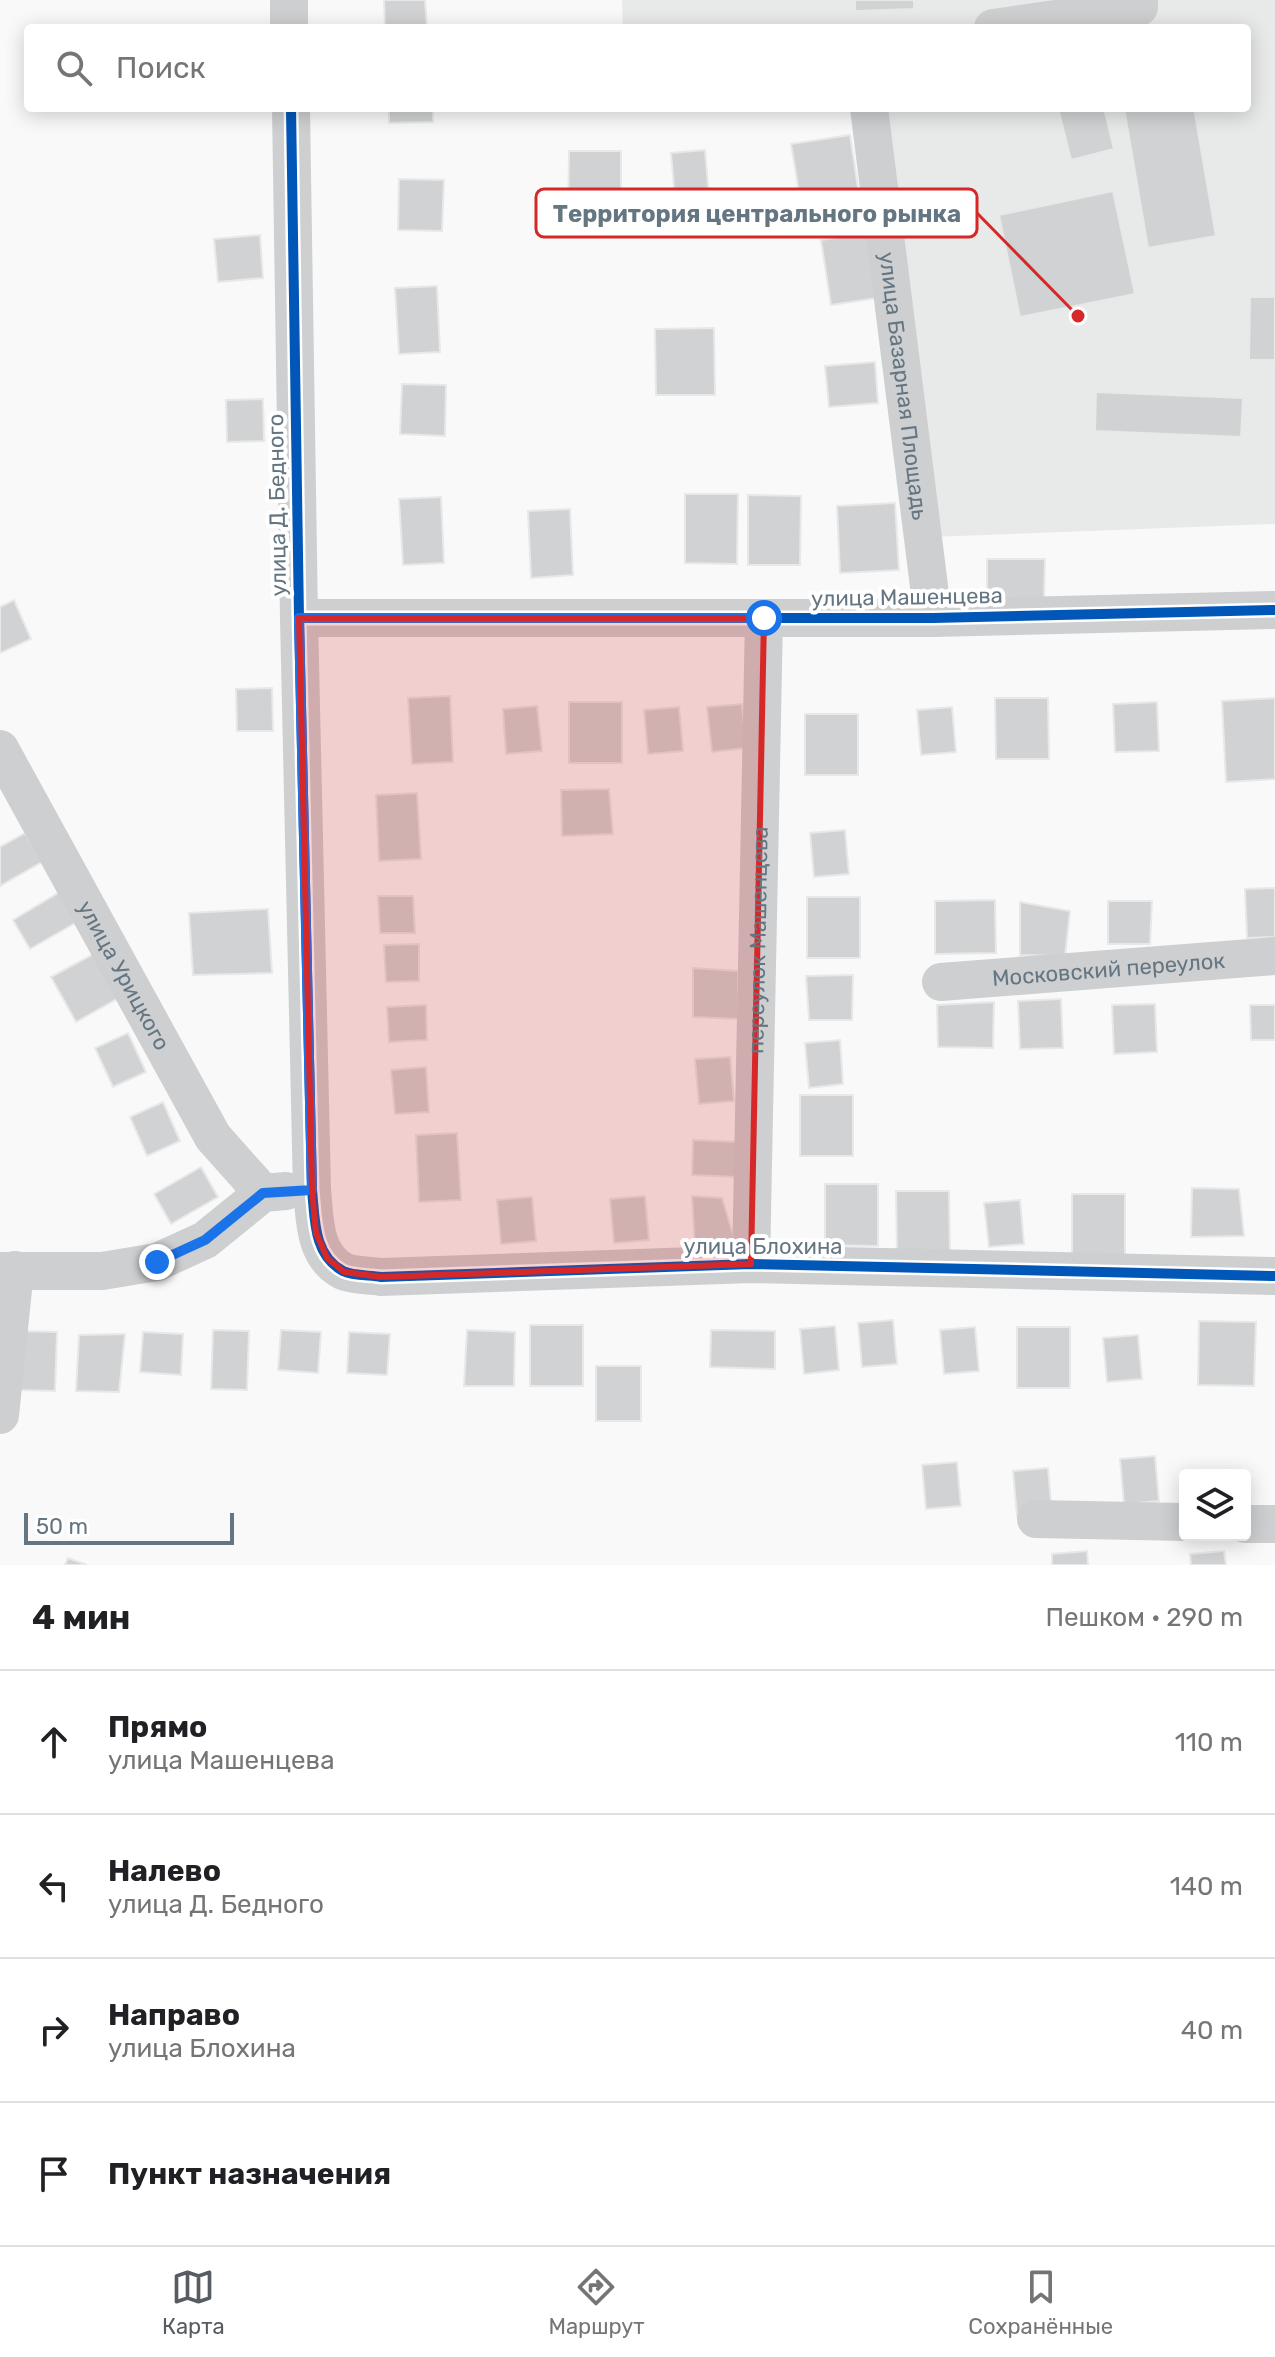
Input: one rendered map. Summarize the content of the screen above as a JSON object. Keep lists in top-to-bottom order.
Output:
{
  "streets": {
    "street": [
      "улица Базарная Площадь",
      "улица Д. Бедного",
      "улица Машенцева",
      "переулок Машенцева",
      "Московский переулок",
      "улица Урицкого",
      "улица Блохина"
    ]
  },
  "crossings": [
    ["улица Базарная Площадь", "улица Машенцева"],
    ["улица Д. Бедного", "улица Машенцева"],
    ["улица Д. Бедного", "улица Блохина"],
    ["улица Машенцева", "переулок Машенцева"],
    ["переулок Машенцева", "улица Блохина"]
  ],
  "places": ["Территория центрального рынка"],
  "scale_bar": "50 m",
  "page": {
    "search": "Поиск",
    "scale": "50 m",
    "heading": ["4 мин", "Пешком · 290 m"],
    "list": [
      ["Прямо", "улица Машенцева", "110 m"],
      ["Налево", "улица Д. Бедного", "140 m"],
      ["Направо", "улица Блохина", "40 m"],
      "Пункт назначения"
    ],
    "nav": ["Карта", "Маршрут", "Сохранённые"]
  }
}
